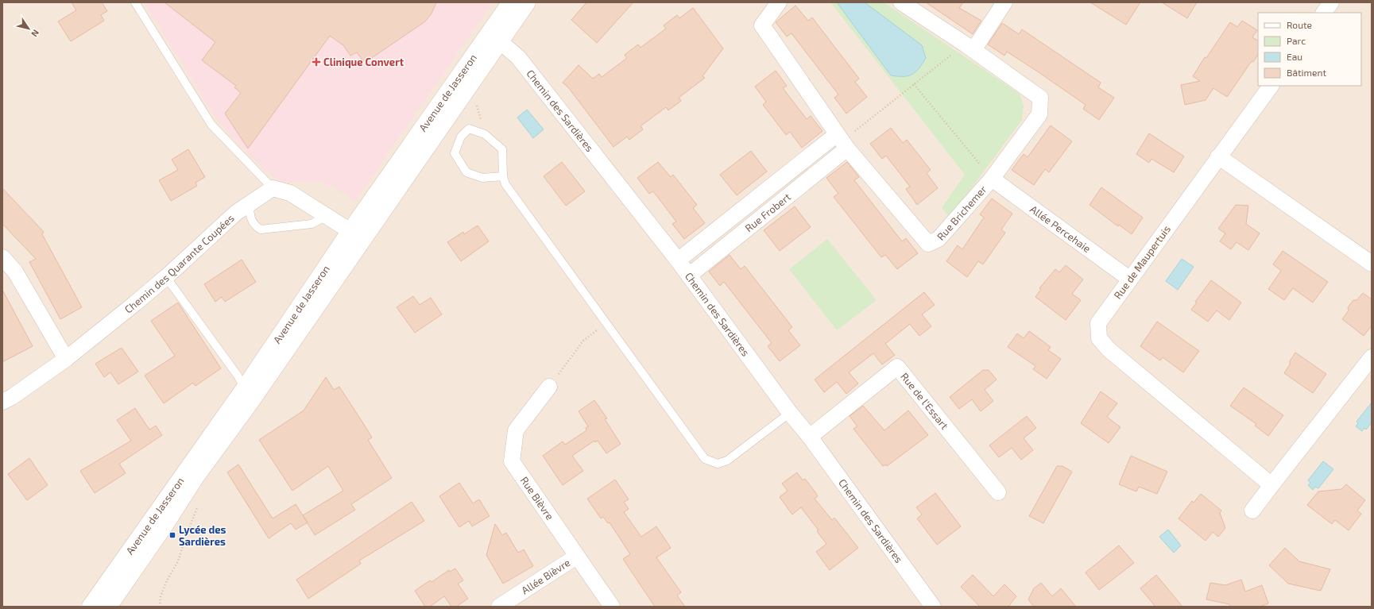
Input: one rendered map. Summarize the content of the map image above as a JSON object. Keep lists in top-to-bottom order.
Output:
{
  "streets": {
    "main road": ["Avenue de Jasseron"],
    "street": [
      "Chemin des Sardières",
      "Rue Frobert",
      "Rue Brichemer",
      "Allée Percehaie",
      "Rue de Maupertuis",
      "Chemin des Quarante Coupées",
      "Rue de l'Essart",
      "Rue Bièvre",
      "Allée Bièvre"
    ]
  },
  "crossings": [
    ["Avenue de Jasseron", "Chemin des Sardières"],
    ["Chemin des Sardières", "Rue Frobert"],
    ["Chemin des Sardières", "Rue de l'Essart"],
    ["Rue Frobert", "Rue Brichemer"],
    ["Rue Brichemer", "Allée Percehaie"],
    ["Allée Percehaie", "Rue de Maupertuis"],
    ["Rue Bièvre", "Allée Bièvre"]
  ],
  "places": {
    "health": ["Clinique Convert"],
    "transit": ["Lycée des Sardières"]
  },
  "legend": [
    "Route",
    "Parc",
    "Eau",
    "Bâtiment"
  ],
  "north": "bottom right"
}
